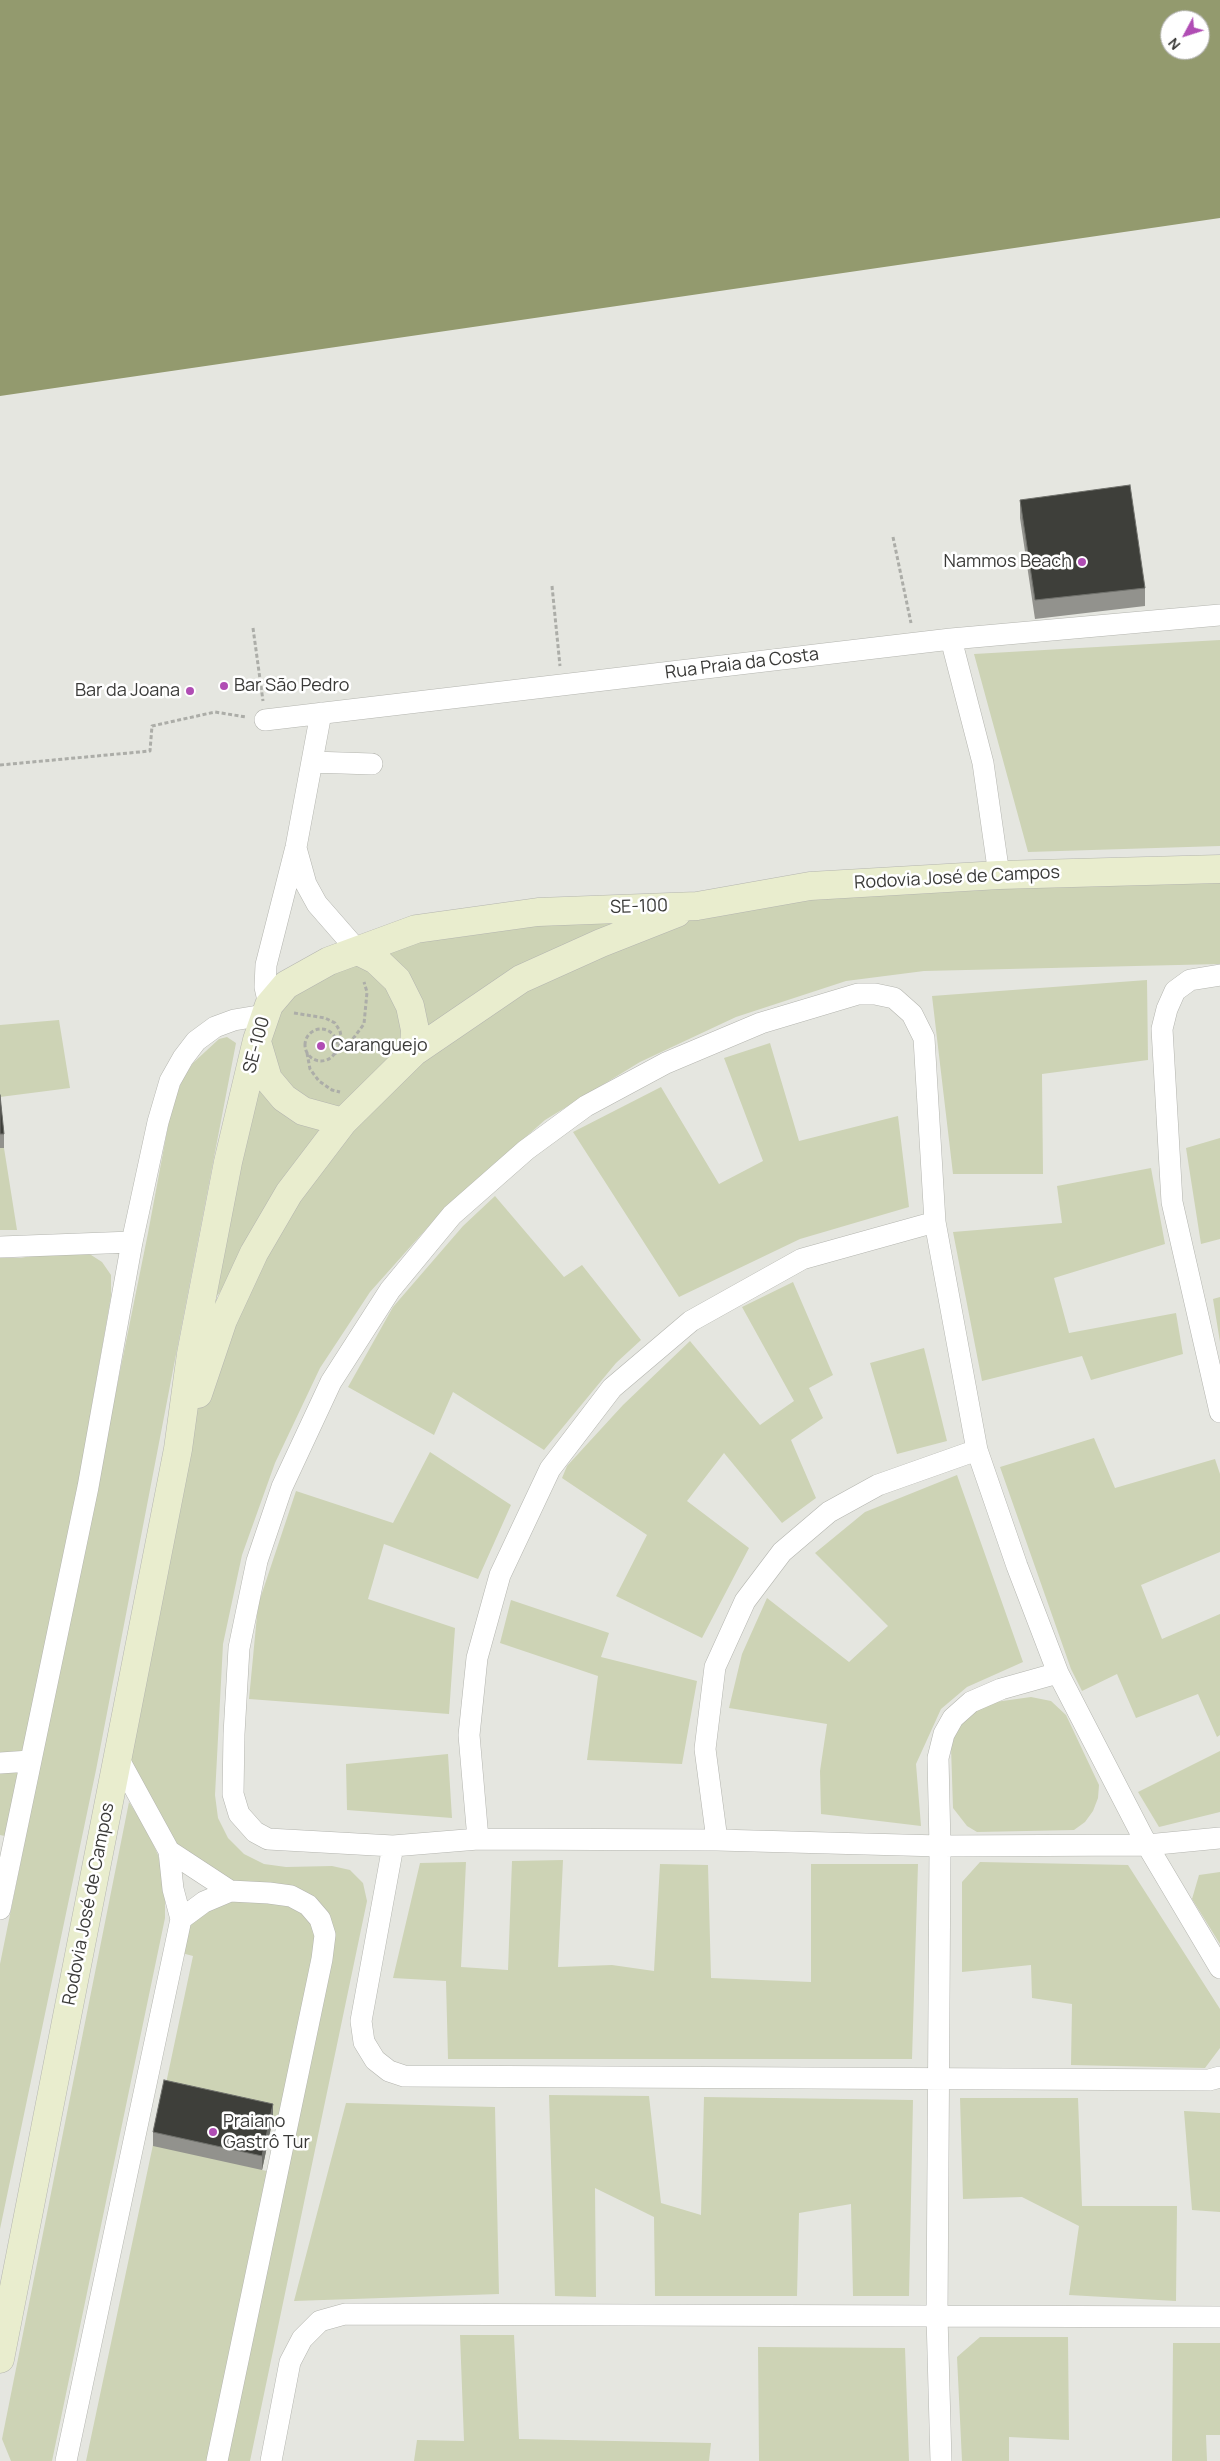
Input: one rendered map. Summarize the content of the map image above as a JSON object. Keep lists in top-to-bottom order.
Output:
{
  "streets": {
    "main road": ["Rodovia José de Campos", "SE-100"],
    "street": ["Rua Praia da Costa"]
  },
  "crossings": [
    ["Rodovia José de Campos", "SE-100"]
  ],
  "places": [
    "Nammos Beach",
    "Bar São Pedro",
    "Bar da Joana",
    "Caranguejo",
    "Praiano Gastrô Tur"
  ],
  "north": "bottom left"
}
